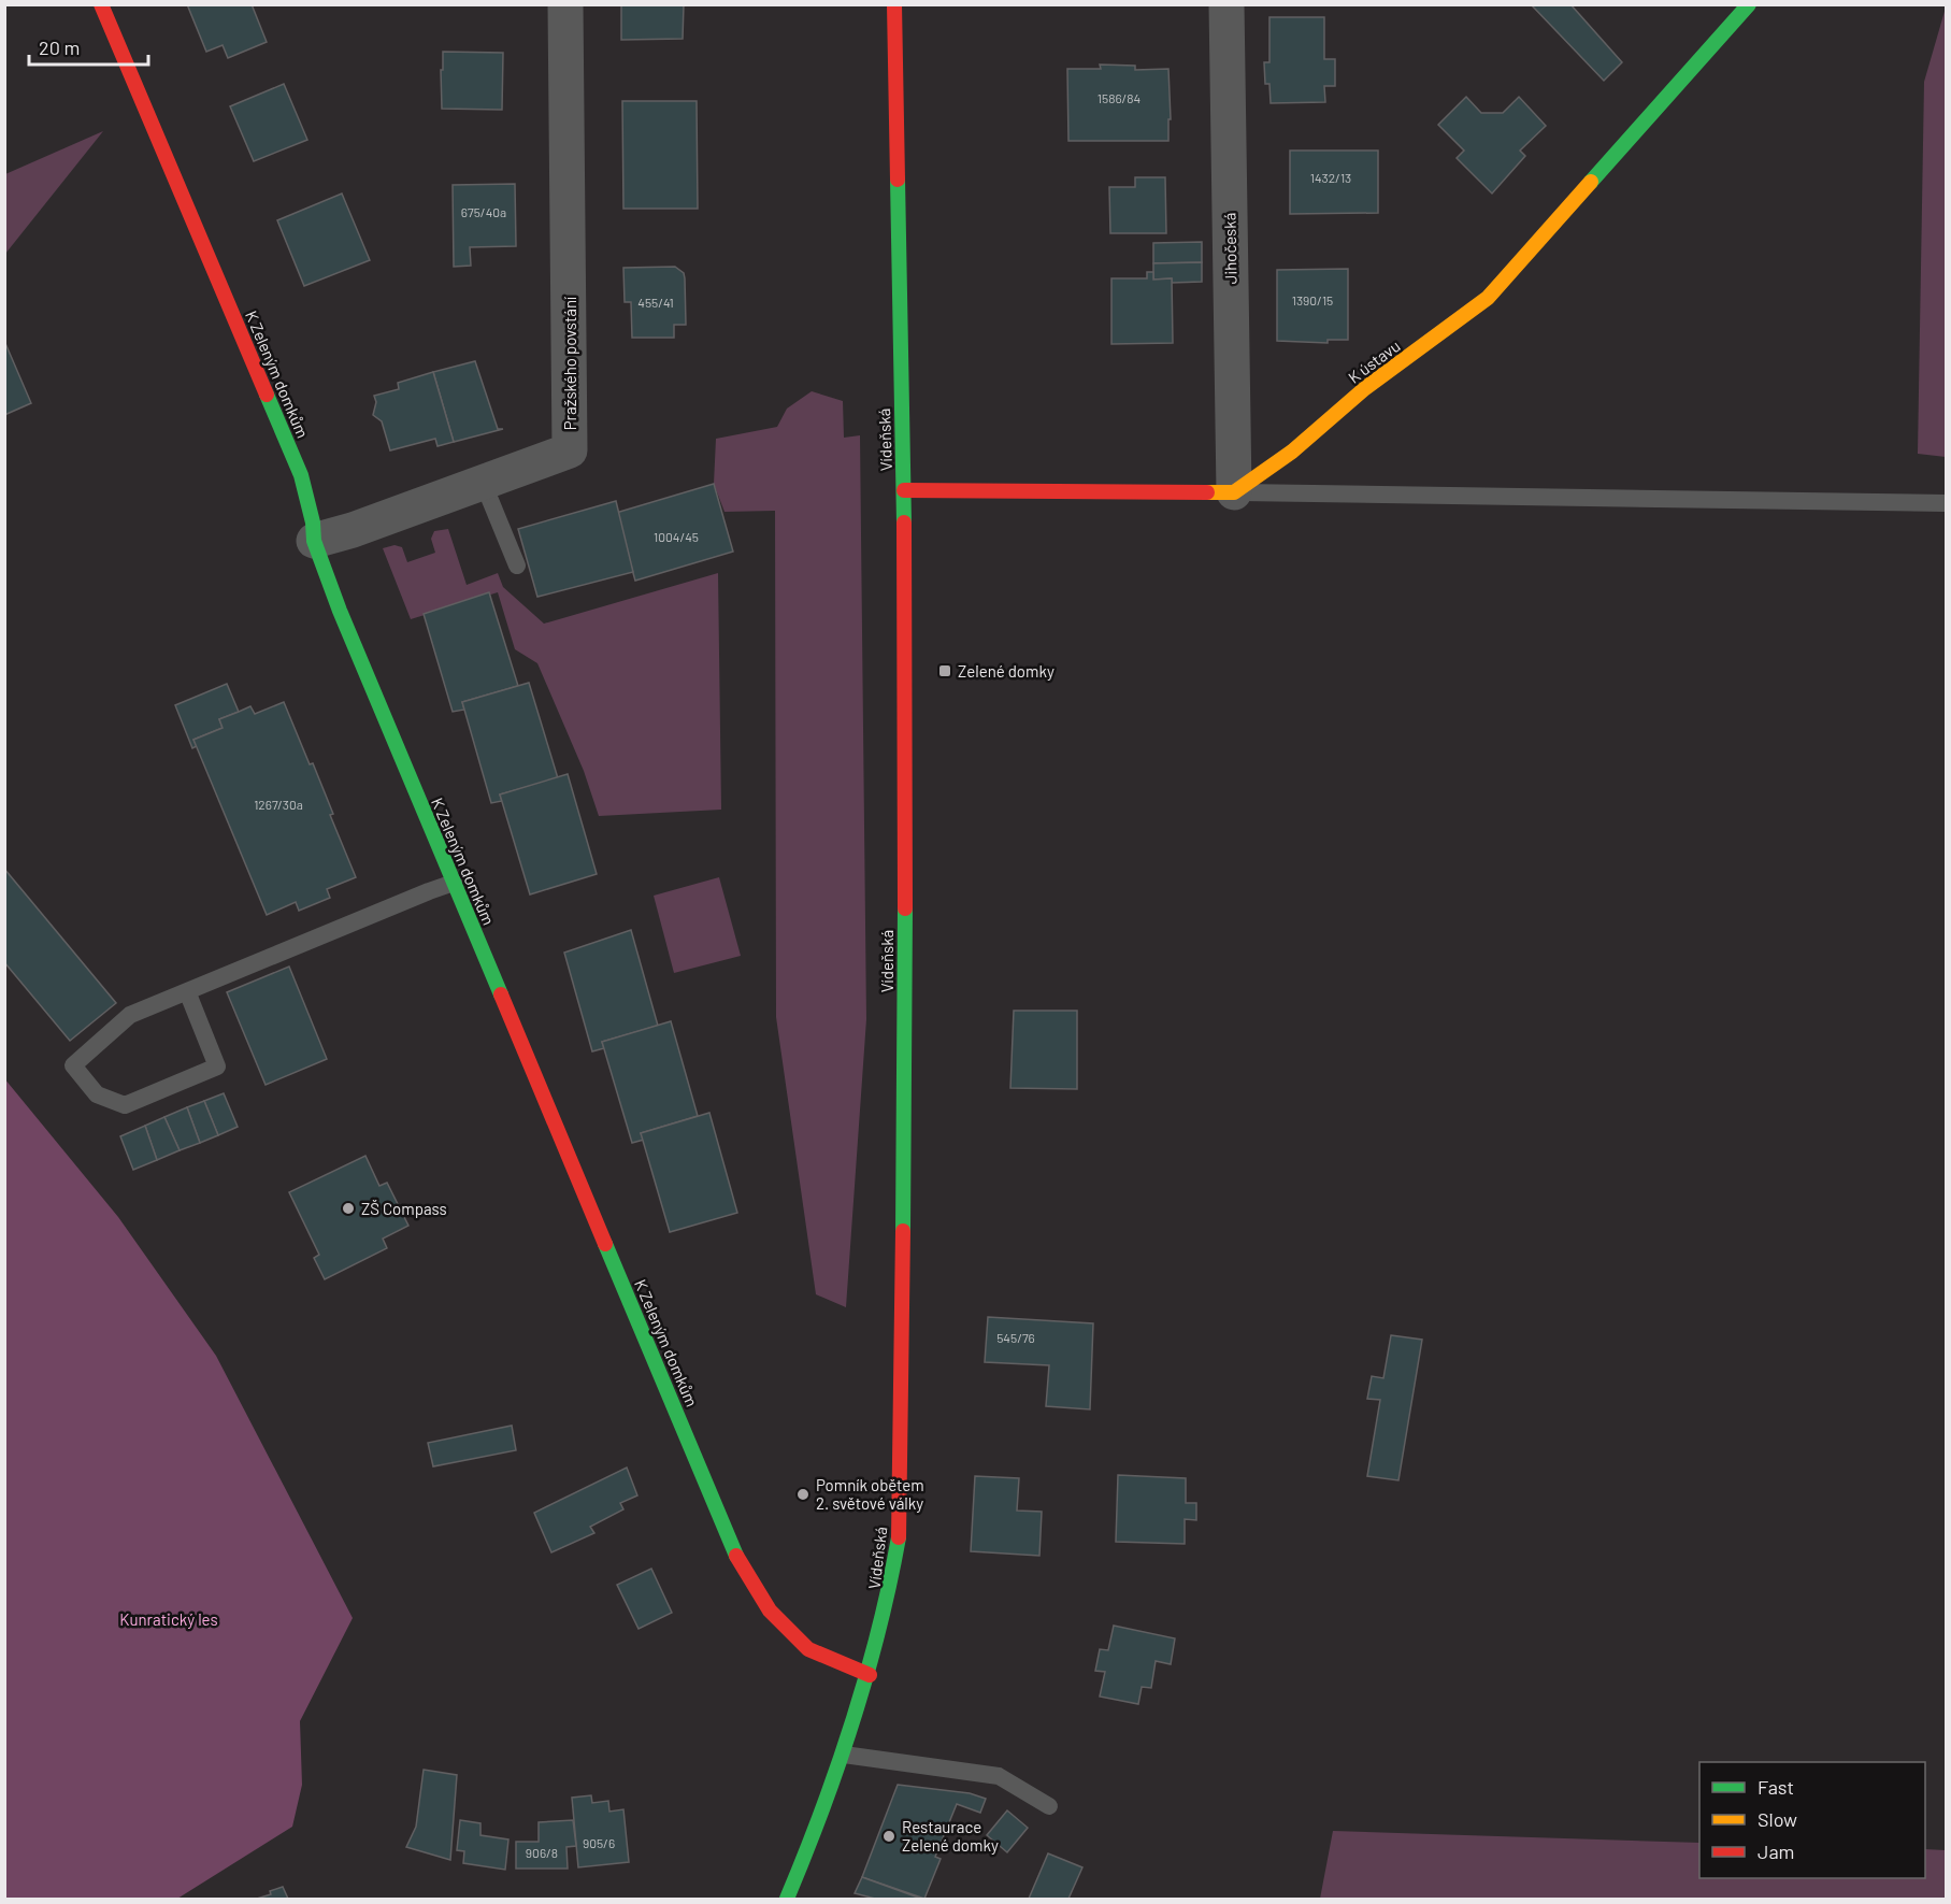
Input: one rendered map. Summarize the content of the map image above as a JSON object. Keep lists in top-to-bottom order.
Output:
{
  "streets": {
    "street": [
      "Jihočeská",
      "K ústavu",
      "Pražského povstání",
      "K Zeleným domkům",
      "Vídeňská"
    ]
  },
  "crossings": [
    ["Jihočeská", "K ústavu"],
    ["Pražského povstání", "K Zeleným domkům"],
    ["K Zeleným domkům", "Vídeňská"]
  ],
  "parks": ["Kunratický les"],
  "places": {
    "transit": ["Zelené domky"],
    "other": ["ZŠ Compass", "Pomník obětem 2. světové války", "Restaurace Zelené domky"]
  },
  "house_numbers": [
    "1586/84",
    "1432/13",
    "675/40a",
    "1390/15",
    "455/41",
    "1004/45",
    "1267/30a",
    "545/76",
    "905/6",
    "906/8"
  ],
  "legend": ["Fast", "Slow", "Jam"],
  "scale_bar": "20 m"
}
